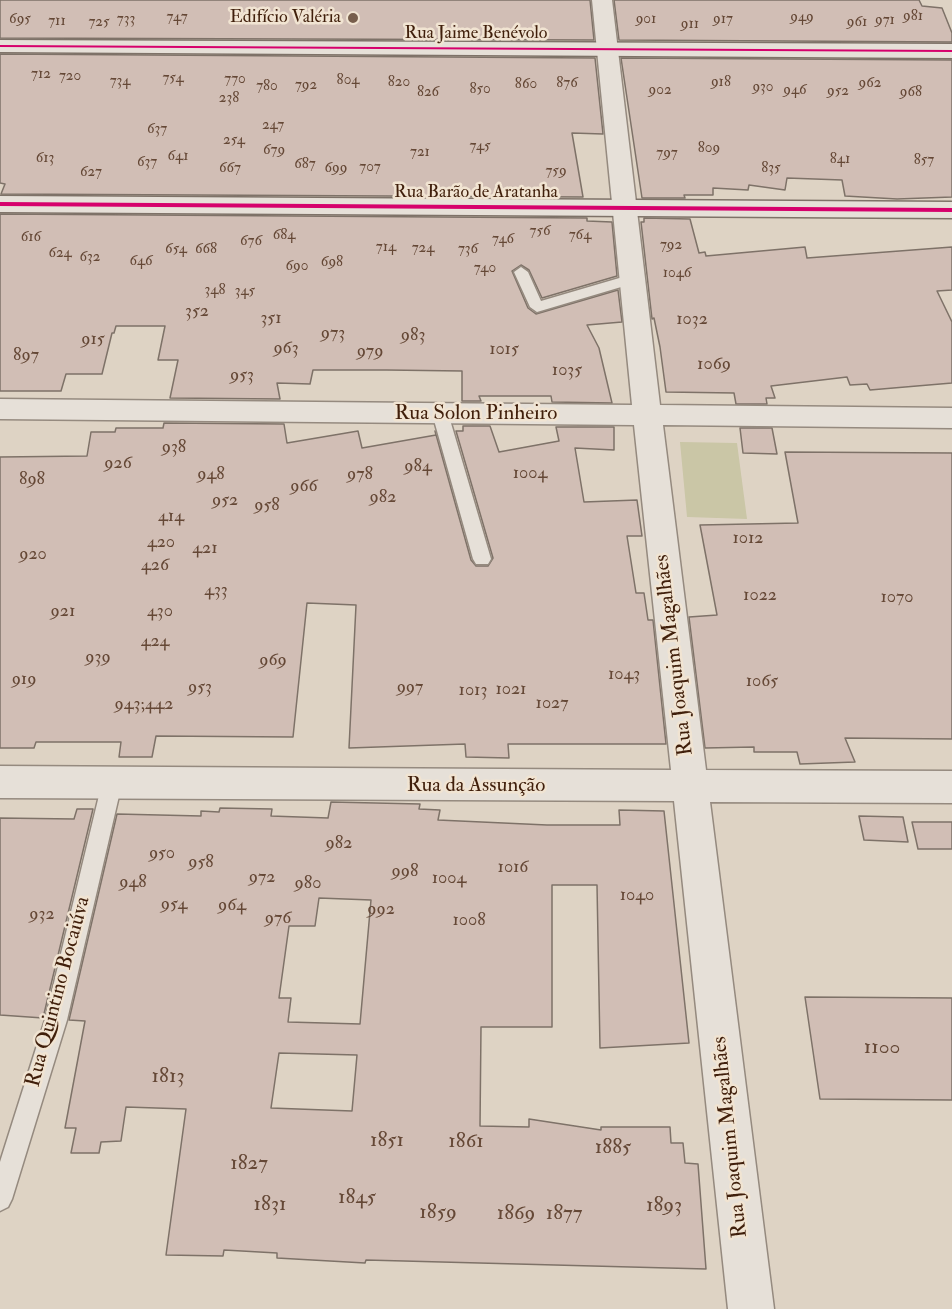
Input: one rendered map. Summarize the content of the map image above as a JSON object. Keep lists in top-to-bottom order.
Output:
{
  "streets": {
    "street": [
      "Rua Jaime Benévolo",
      "Rua Barão de Aratanha",
      "Rua Solon Pinheiro",
      "Rua Joaquim Magalhães",
      "Rua da Assunção"
    ],
    "lane": ["Rua Quintino Bocaiúva"]
  },
  "crossings": [
    ["Rua Jaime Benévolo", "Rua Joaquim Magalhães"],
    ["Rua Barão de Aratanha", "Rua Joaquim Magalhães"],
    ["Rua Solon Pinheiro", "Rua Joaquim Magalhães"],
    ["Rua Joaquim Magalhães", "Rua da Assunção"],
    ["Rua da Assunção", "Rua Quintino Bocaiúva"]
  ],
  "places": ["Edifício Valéria"],
  "house_numbers": [
    "981",
    "747",
    "949",
    "695",
    "733",
    "901",
    "917",
    "971",
    "711",
    "725",
    "961",
    "911",
    "712",
    "720",
    "754",
    "770",
    "804",
    "734",
    "820",
    "918",
    "876",
    "962",
    "860",
    "792",
    "780",
    "930",
    "850",
    "902",
    "946",
    "952",
    "826",
    "968",
    "238",
    "247",
    "637",
    "254",
    "745",
    "809",
    "679",
    "721",
    "797",
    "641",
    "613",
    "841",
    "857",
    "637",
    "687",
    "707",
    "667",
    "699",
    "835",
    "759",
    "627",
    "756",
    "684",
    "764",
    "616",
    "746",
    "676",
    "792",
    "714",
    "724",
    "654",
    "668",
    "736",
    "624",
    "632",
    "646",
    "698",
    "690",
    "740",
    "1046",
    "348",
    "345",
    "352",
    "351",
    "1032",
    "973",
    "983",
    "915",
    "963",
    "1015",
    "979",
    "897",
    "1069",
    "1035",
    "953",
    "938",
    "926",
    "984",
    "1004",
    "948",
    "978",
    "898",
    "966",
    "982",
    "952",
    "958",
    "414",
    "1012",
    "420",
    "421",
    "920",
    "426",
    "433",
    "1022",
    "1070",
    "921",
    "430",
    "424",
    "939",
    "969",
    "1043",
    "919",
    "1065",
    "953",
    "997",
    "1021",
    "1013",
    "1027",
    "943;442",
    "982",
    "950",
    "958",
    "1016",
    "998",
    "972",
    "1004",
    "948",
    "980",
    "1040",
    "954",
    "964",
    "992",
    "932",
    "976",
    "1008",
    "1100",
    "1813",
    "1851",
    "1861",
    "1885",
    "1827",
    "1845",
    "1831",
    "1893",
    "1859",
    "1869",
    "1877"
  ]
}
